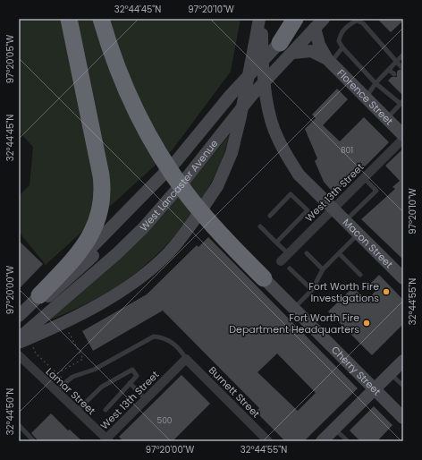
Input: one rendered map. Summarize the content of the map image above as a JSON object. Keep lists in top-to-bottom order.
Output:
{
  "streets": {
    "main road": [
      "Florence Street",
      "West Lancaster Avenue",
      "Macon Street",
      "Cherry Street"
    ],
    "street": ["West 13th Street", "Lamar Street", "Burnett Street"]
  },
  "crossings": [
    ["Florence Street", "West Lancaster Avenue"],
    ["West 13th Street", "Macon Street"],
    ["West 13th Street", "Lamar Street"],
    ["West 13th Street", "Burnett Street"]
  ],
  "places": ["Fort Worth Fire Investigations", "Fort Worth Fire Department Headquarters"],
  "house_numbers": ["801", "500"],
  "coordinates": [
    "32°44'45\"N",
    "97°20'10\"W",
    "97°20'05\"W",
    "97°20'00\"W",
    "32°44'55\"N",
    "32°44'50\"N"
  ]
}
